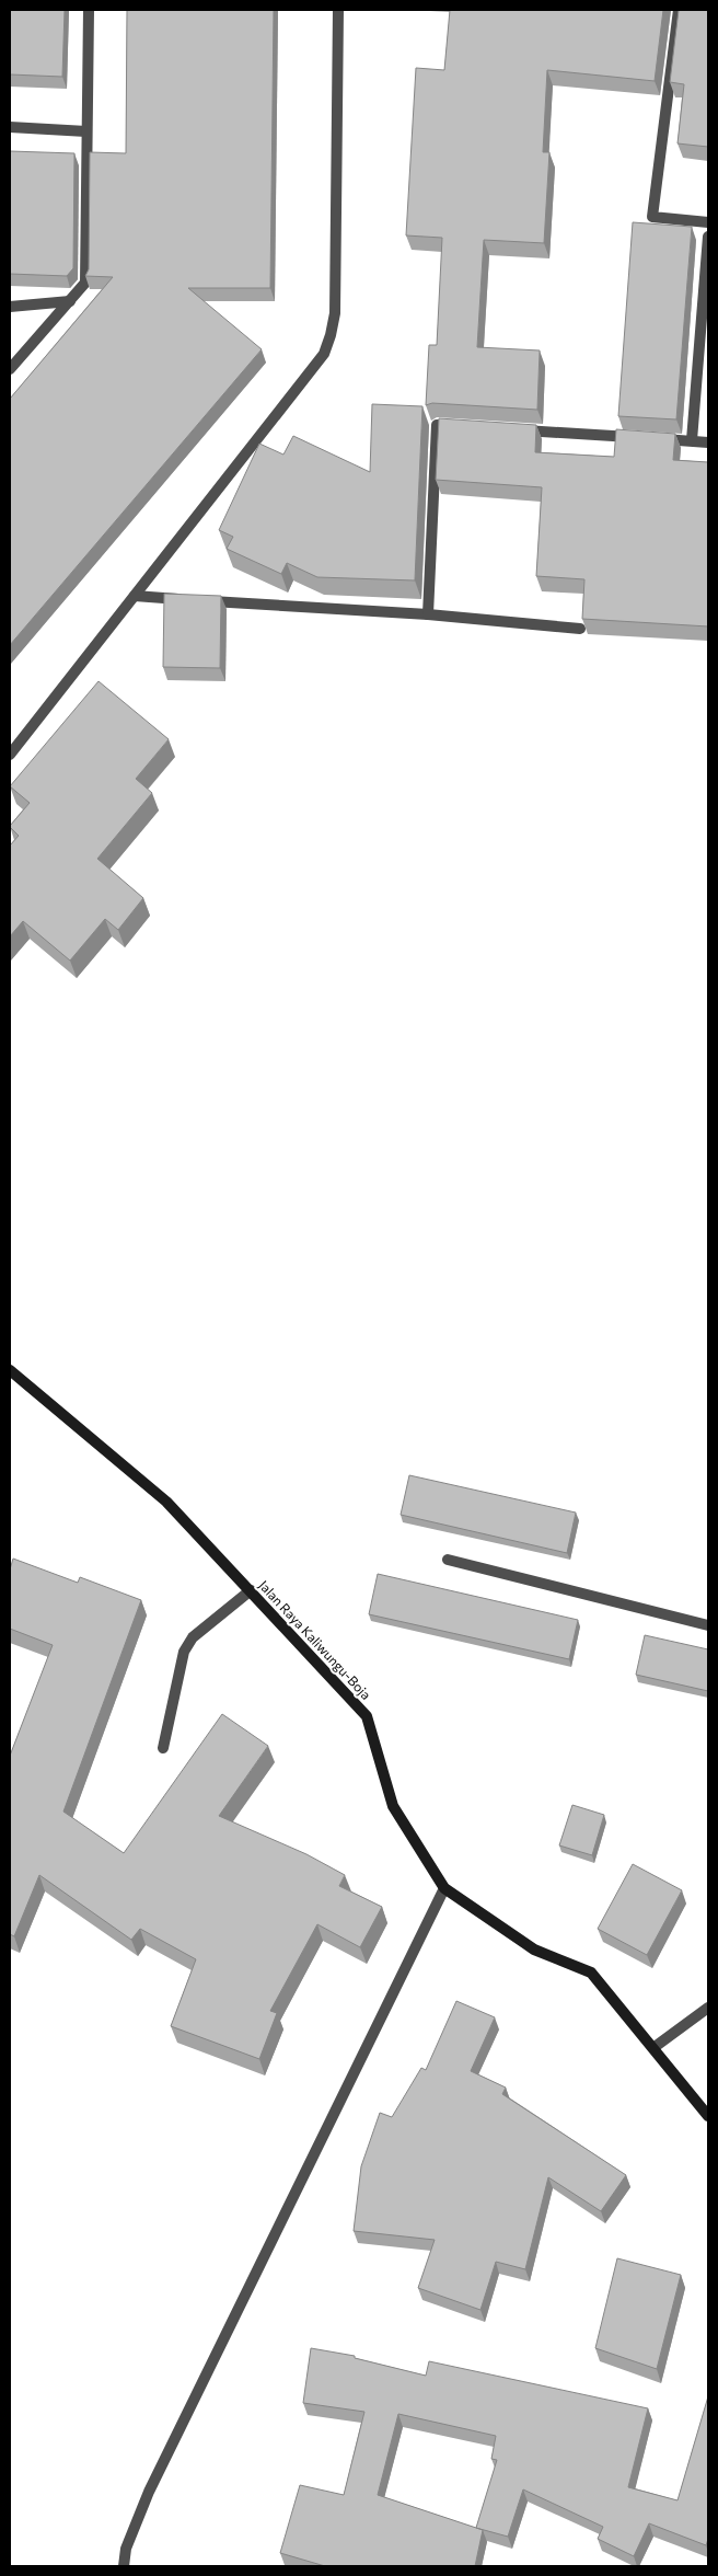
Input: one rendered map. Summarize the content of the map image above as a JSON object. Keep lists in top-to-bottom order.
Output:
{
  "streets": {
    "main road": ["Jalan Raya Kaliwungu-Boja"]
  }
}
